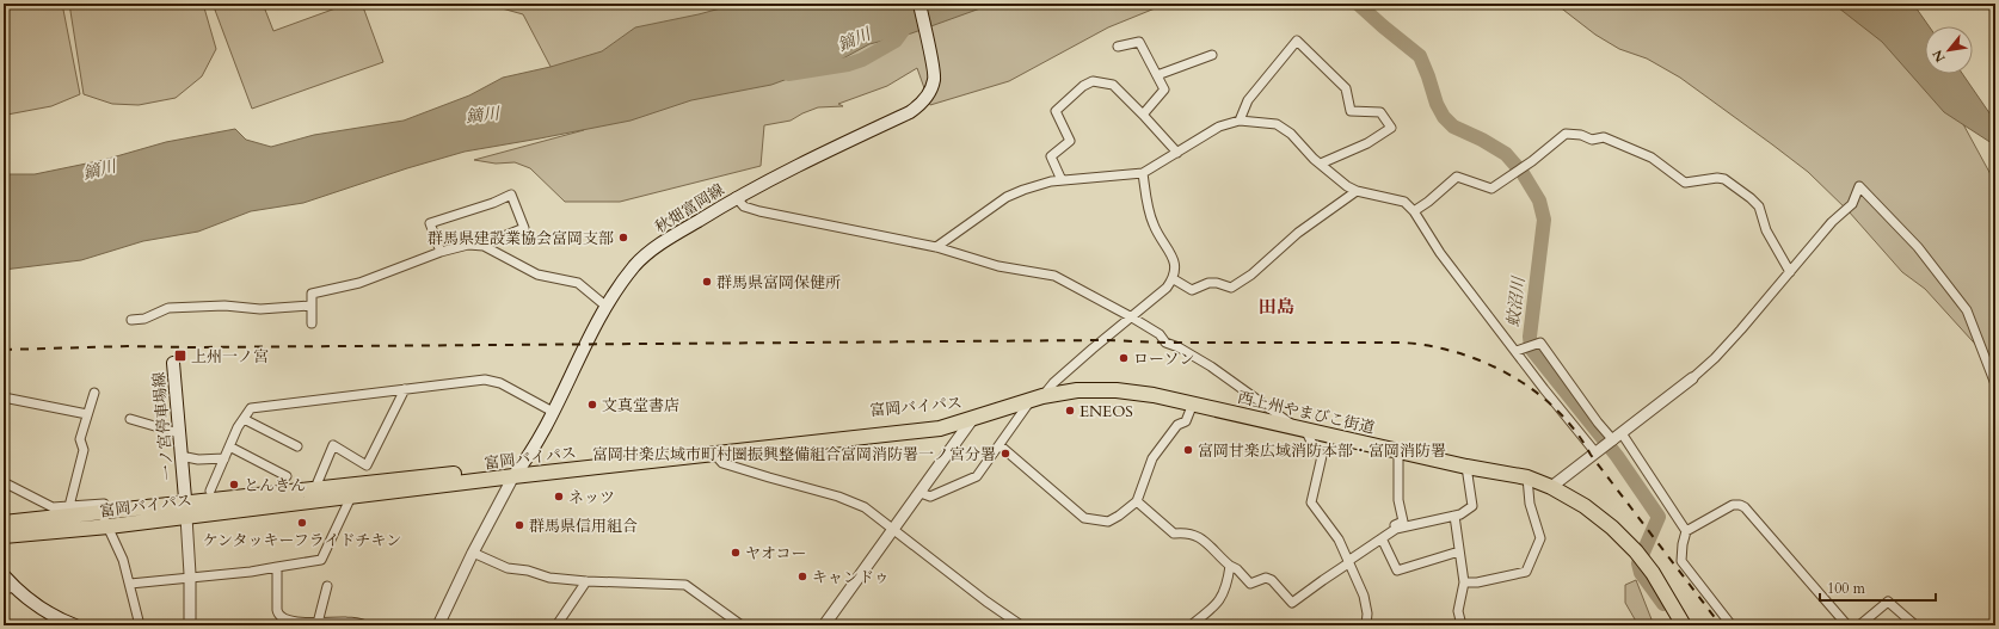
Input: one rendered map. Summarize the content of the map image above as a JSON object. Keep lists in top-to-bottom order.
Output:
{
  "streets": {
    "highway": ["富岡バイパス", "西上州やまびこ街道"],
    "main road": ["秋畑富岡線", "一ノ宮停車場線"]
  },
  "crossings": [
    ["秋畑富岡線", "富岡バイパス"],
    ["富岡バイパス", "西上州やまびこ街道"],
    ["富岡バイパス", "一ノ宮停車場線"]
  ],
  "districts": ["田島"],
  "water": ["鏑川", "蚊沼川"],
  "places": {
    "other": [
      "群馬県建設業協会富岡支部",
      "群馬県富岡保健所",
      "ローソン",
      "文真堂書店",
      "ENEOS",
      "富岡甘楽広域消防本部・富岡消防署",
      "富岡甘楽広域市町村圏振興整備組合富岡消防署一ノ宮分署",
      "とんきん",
      "ネッツ",
      "ケンタッキーフライドチキン",
      "群馬県信用組合",
      "ヤオコー",
      "キャンドゥ"
    ],
    "transit": ["上州一ノ宮"]
  },
  "scale_bar": "100 m",
  "north": "bottom left"
}
